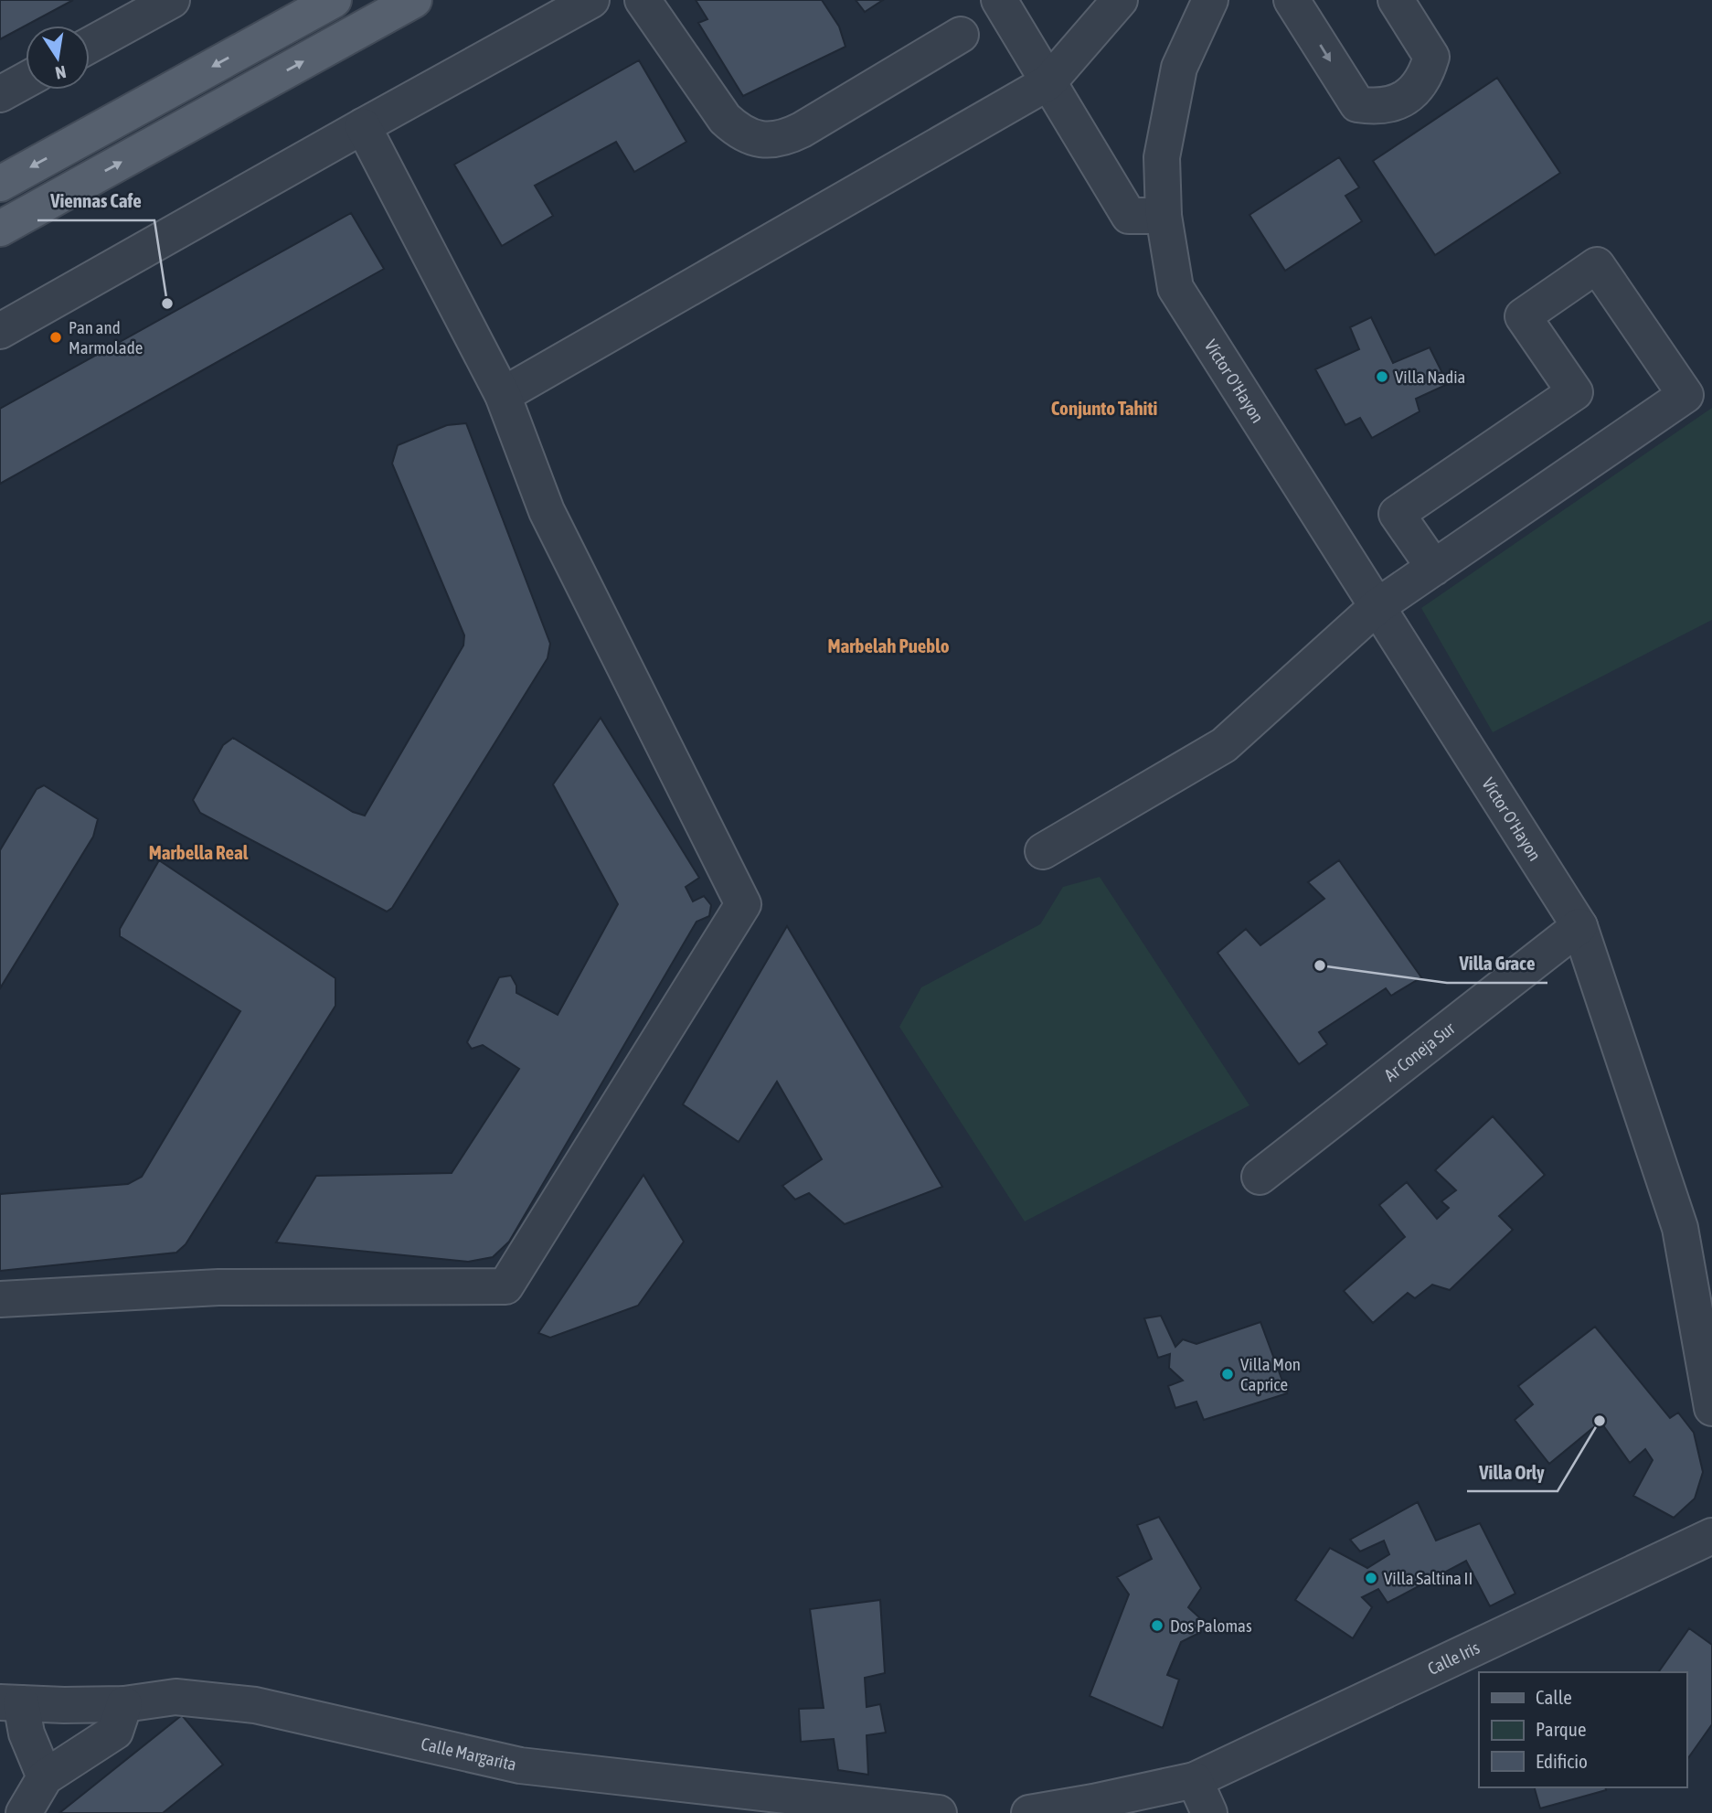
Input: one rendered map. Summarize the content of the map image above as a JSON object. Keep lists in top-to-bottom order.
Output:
{
  "streets": {
    "street": [
      "Víctor O'Hayon",
      "Ar Coneja Sur",
      "Calle Iris",
      "Calle Margarita"
    ]
  },
  "crossings": [
    ["Víctor O'Hayon", "Ar Coneja Sur"]
  ],
  "districts": ["Conjunto Tahiti", "Marbelah Pueblo", "Marbella Real"],
  "places": [
    "Viennas Cafe",
    "Pan and Marmolade",
    "Villa Nadia",
    "Villa Grace",
    "Villa Mon Caprice",
    "Villa Orly",
    "Villa Saltina II",
    "Dos Palomas"
  ],
  "legend": ["Calle", "Parque", "Edificio"],
  "north": "bottom"
}
